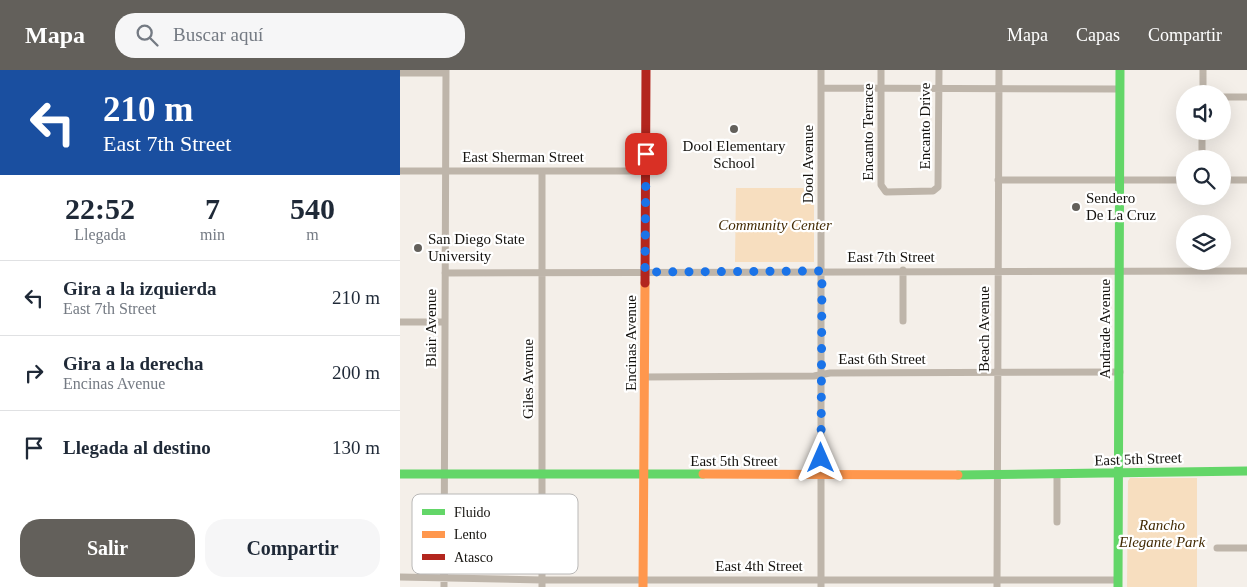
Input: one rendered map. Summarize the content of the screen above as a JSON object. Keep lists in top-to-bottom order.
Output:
{
  "streets": {
    "street": [
      "Encanto Drive",
      "Encanto Terrace",
      "East Sherman Street",
      "Dool Avenue",
      "East 7th Street",
      "Blair Avenue",
      "Beach Avenue",
      "Andrade Avenue",
      "Encinas Avenue",
      "East 6th Street",
      "Giles Avenue",
      "East 5th Street",
      "East 4th Street"
    ]
  },
  "crossings": [
    ["Encanto Drive", "Encanto Terrace"],
    ["East Sherman Street", "Blair Avenue"],
    ["East Sherman Street", "Encinas Avenue"],
    ["East Sherman Street", "Giles Avenue"],
    ["Dool Avenue", "East 7th Street"],
    ["Dool Avenue", "East 6th Street"],
    ["Dool Avenue", "East 5th Street"],
    ["Dool Avenue", "East 4th Street"],
    ["East 7th Street", "Blair Avenue"],
    ["East 7th Street", "Beach Avenue"],
    ["East 7th Street", "Andrade Avenue"],
    ["East 7th Street", "Encinas Avenue"],
    ["East 7th Street", "Giles Avenue"],
    ["Blair Avenue", "East 5th Street"],
    ["Beach Avenue", "East 6th Street"],
    ["Beach Avenue", "East 5th Street"],
    ["Beach Avenue", "East 4th Street"],
    ["Andrade Avenue", "East 6th Street"],
    ["Andrade Avenue", "East 5th Street"],
    ["Andrade Avenue", "East 4th Street"],
    ["Encinas Avenue", "East 6th Street"],
    ["Encinas Avenue", "East 5th Street"],
    ["Encinas Avenue", "East 4th Street"],
    ["Giles Avenue", "East 5th Street"]
  ],
  "parks": ["Community Center", "Rancho Elegante Park"],
  "places": ["Dool Elementary School", "Sendero De La Cruz", "San Diego State University"],
  "legend": ["Fluido", "Lento", "Atasco"],
  "page": {
    "header": "Mapa",
    "search": "Buscar aquí",
    "nav": ["Mapa", "Capas", "Compartir"],
    "turn": ["210 m", "East 7th Street"],
    "eta": [
      "22:52",
      "Llegada",
      "7",
      "min",
      "540",
      "m"
    ],
    "list": [
      {
        "name": "Gira a la izquierda",
        "note": "East 7th Street",
        "value": "210 m"
      },
      {
        "name": "Gira a la derecha",
        "note": "Encinas Avenue",
        "value": "200 m"
      },
      {
        "name": "Llegada al destino",
        "value": "130 m"
      }
    ],
    "buttons": ["Salir", "Compartir"]
  }
}
